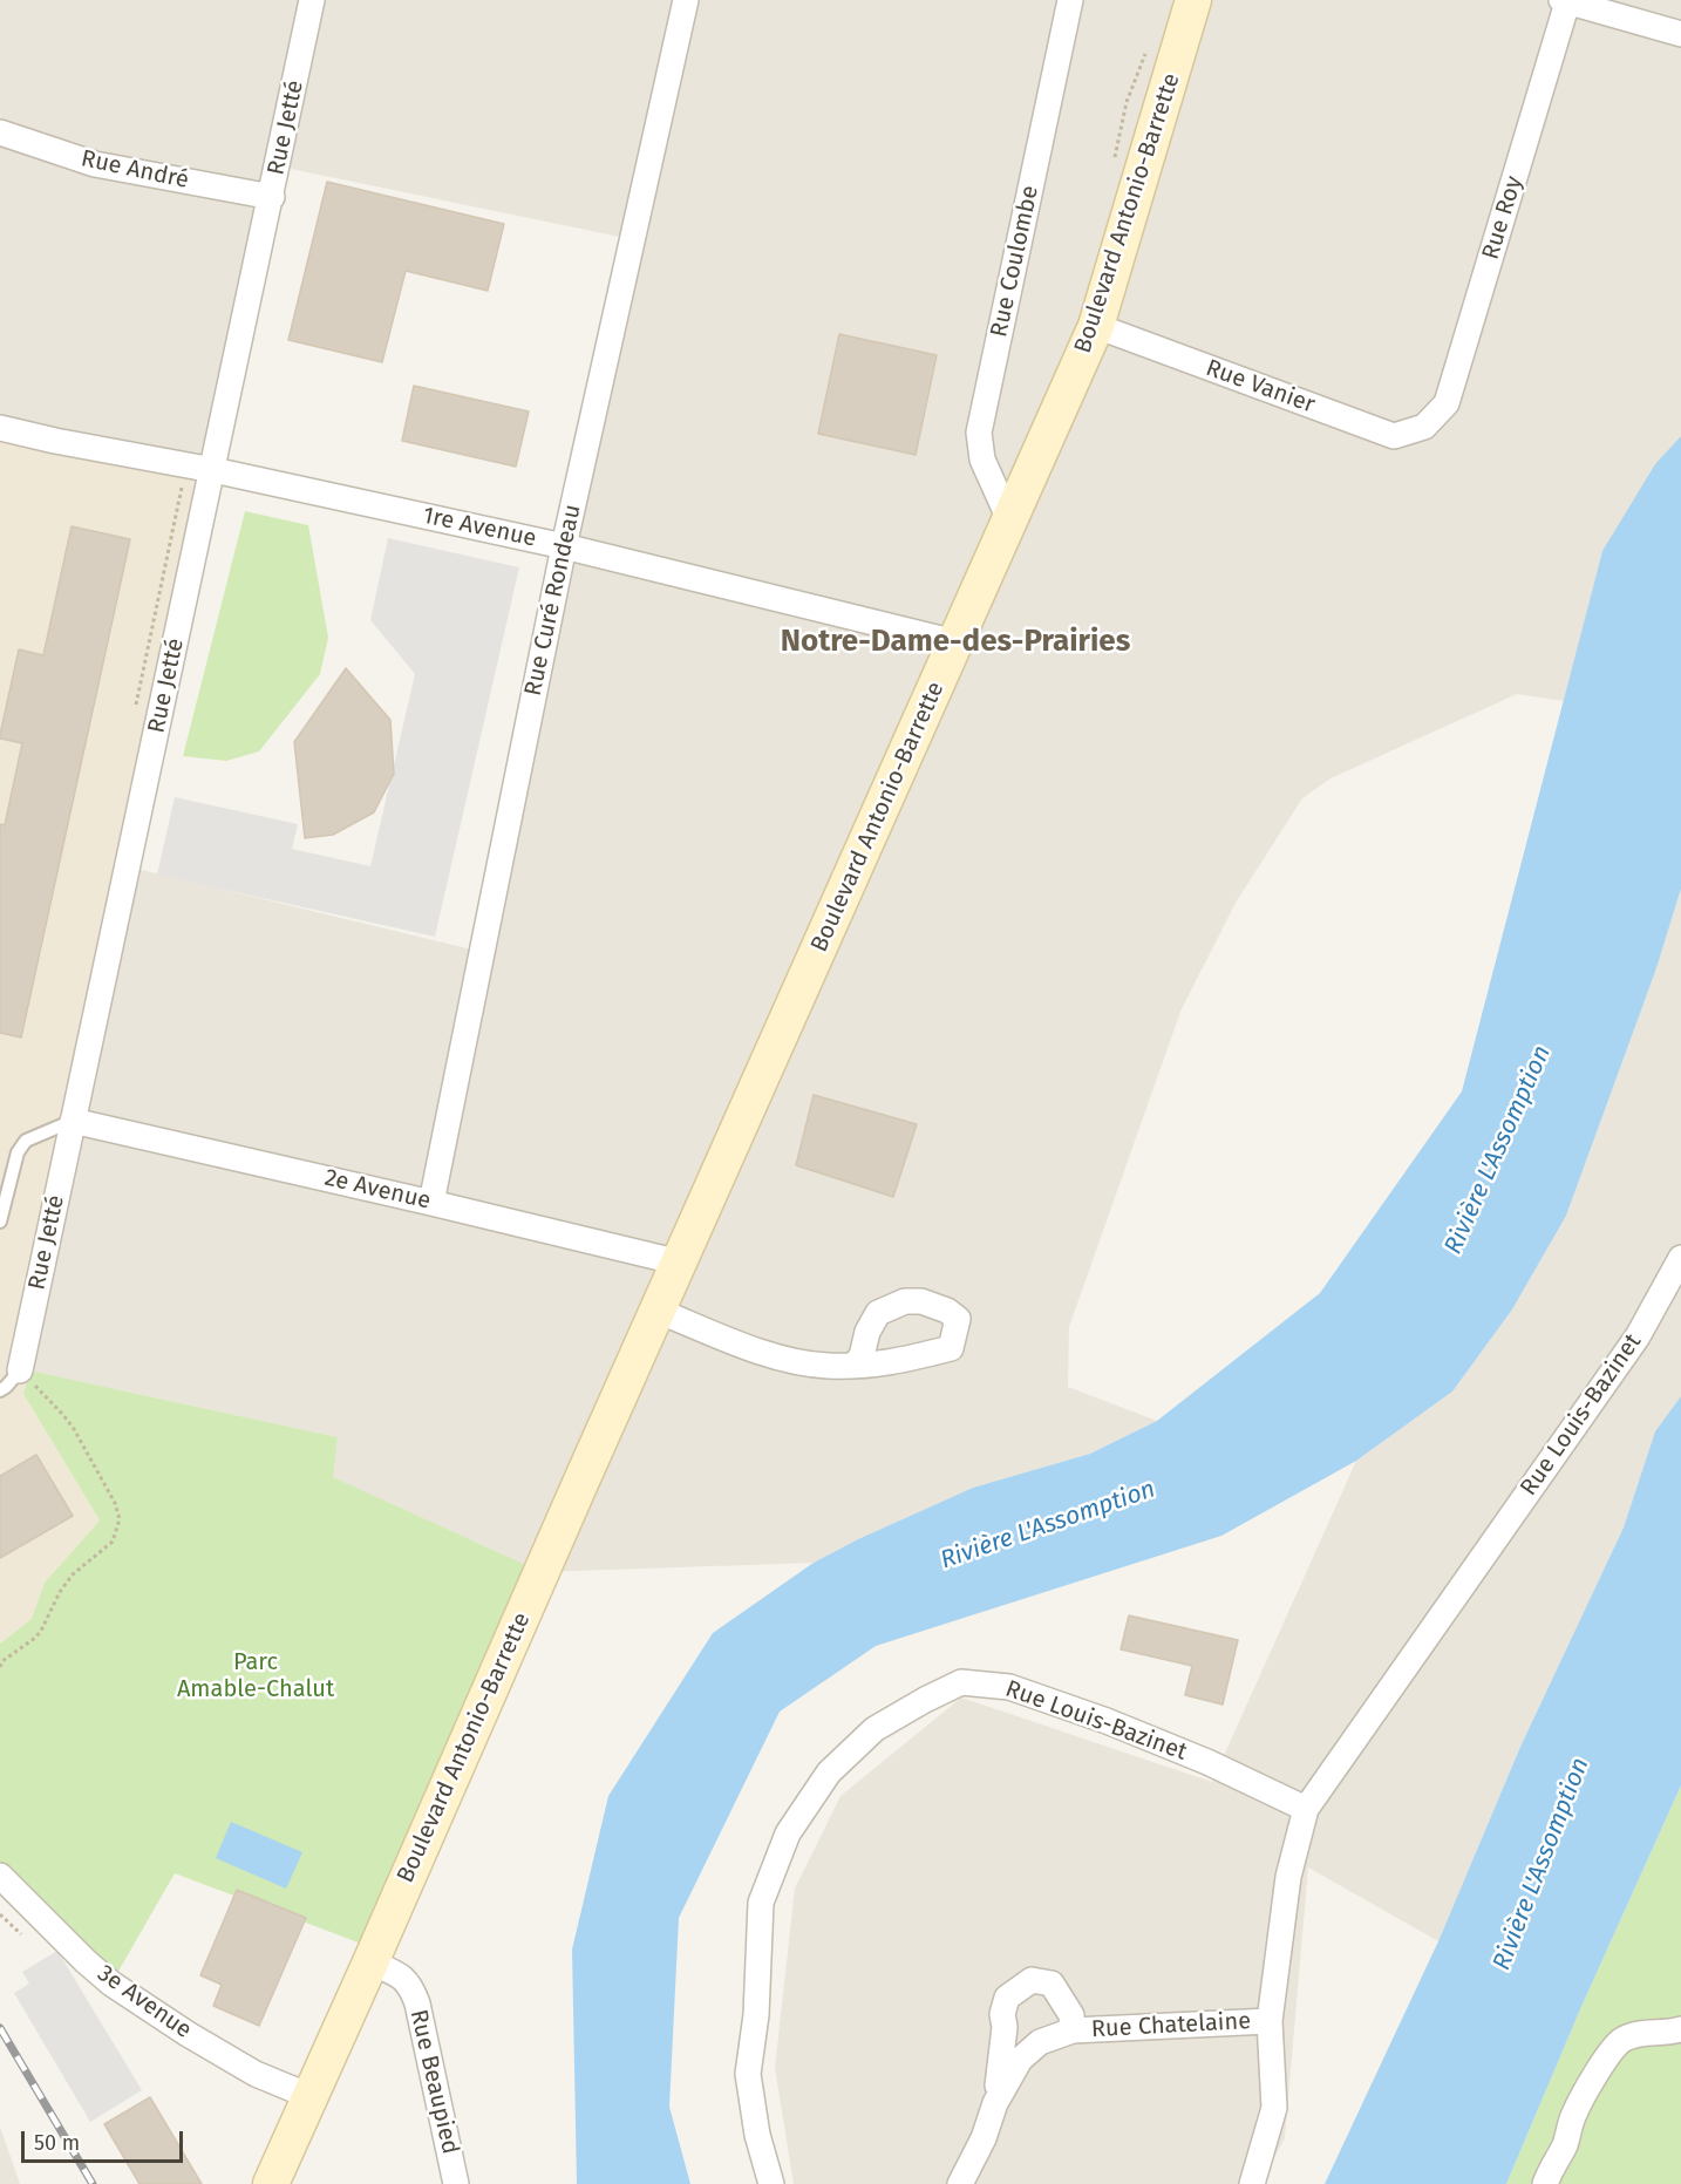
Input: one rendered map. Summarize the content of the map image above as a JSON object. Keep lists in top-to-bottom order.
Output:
{
  "streets": {
    "street": [
      "Rue Jetté",
      "Rue André",
      "Boulevard Antonio-Barrette",
      "Rue Roy",
      "Rue Coulombe",
      "Rue Vanier",
      "1re Avenue",
      "Rue Curé Rondeau",
      "2e Avenue",
      "Rue Louis-Bazinet",
      "3e Avenue",
      "Rue Chatelaine",
      "Rue Beaupied"
    ]
  },
  "crossings": [
    ["Rue Jetté", "Rue André"],
    ["Rue Jetté", "1re Avenue"],
    ["Rue Jetté", "2e Avenue"],
    ["Boulevard Antonio-Barrette", "Rue Coulombe"],
    ["Boulevard Antonio-Barrette", "Rue Vanier"],
    ["Boulevard Antonio-Barrette", "1re Avenue"],
    ["Boulevard Antonio-Barrette", "2e Avenue"],
    ["Boulevard Antonio-Barrette", "3e Avenue"],
    ["Boulevard Antonio-Barrette", "Rue Beaupied"],
    ["Rue Roy", "Rue Vanier"],
    ["1re Avenue", "Rue Curé Rondeau"],
    ["Rue Curé Rondeau", "2e Avenue"],
    ["Rue Louis-Bazinet", "Rue Chatelaine"]
  ],
  "districts": ["Notre-Dame-des-Prairies"],
  "water": ["Rivière L'Assomption"],
  "parks": ["Parc Amable-Chalut"],
  "scale_bar": "50 m"
}
